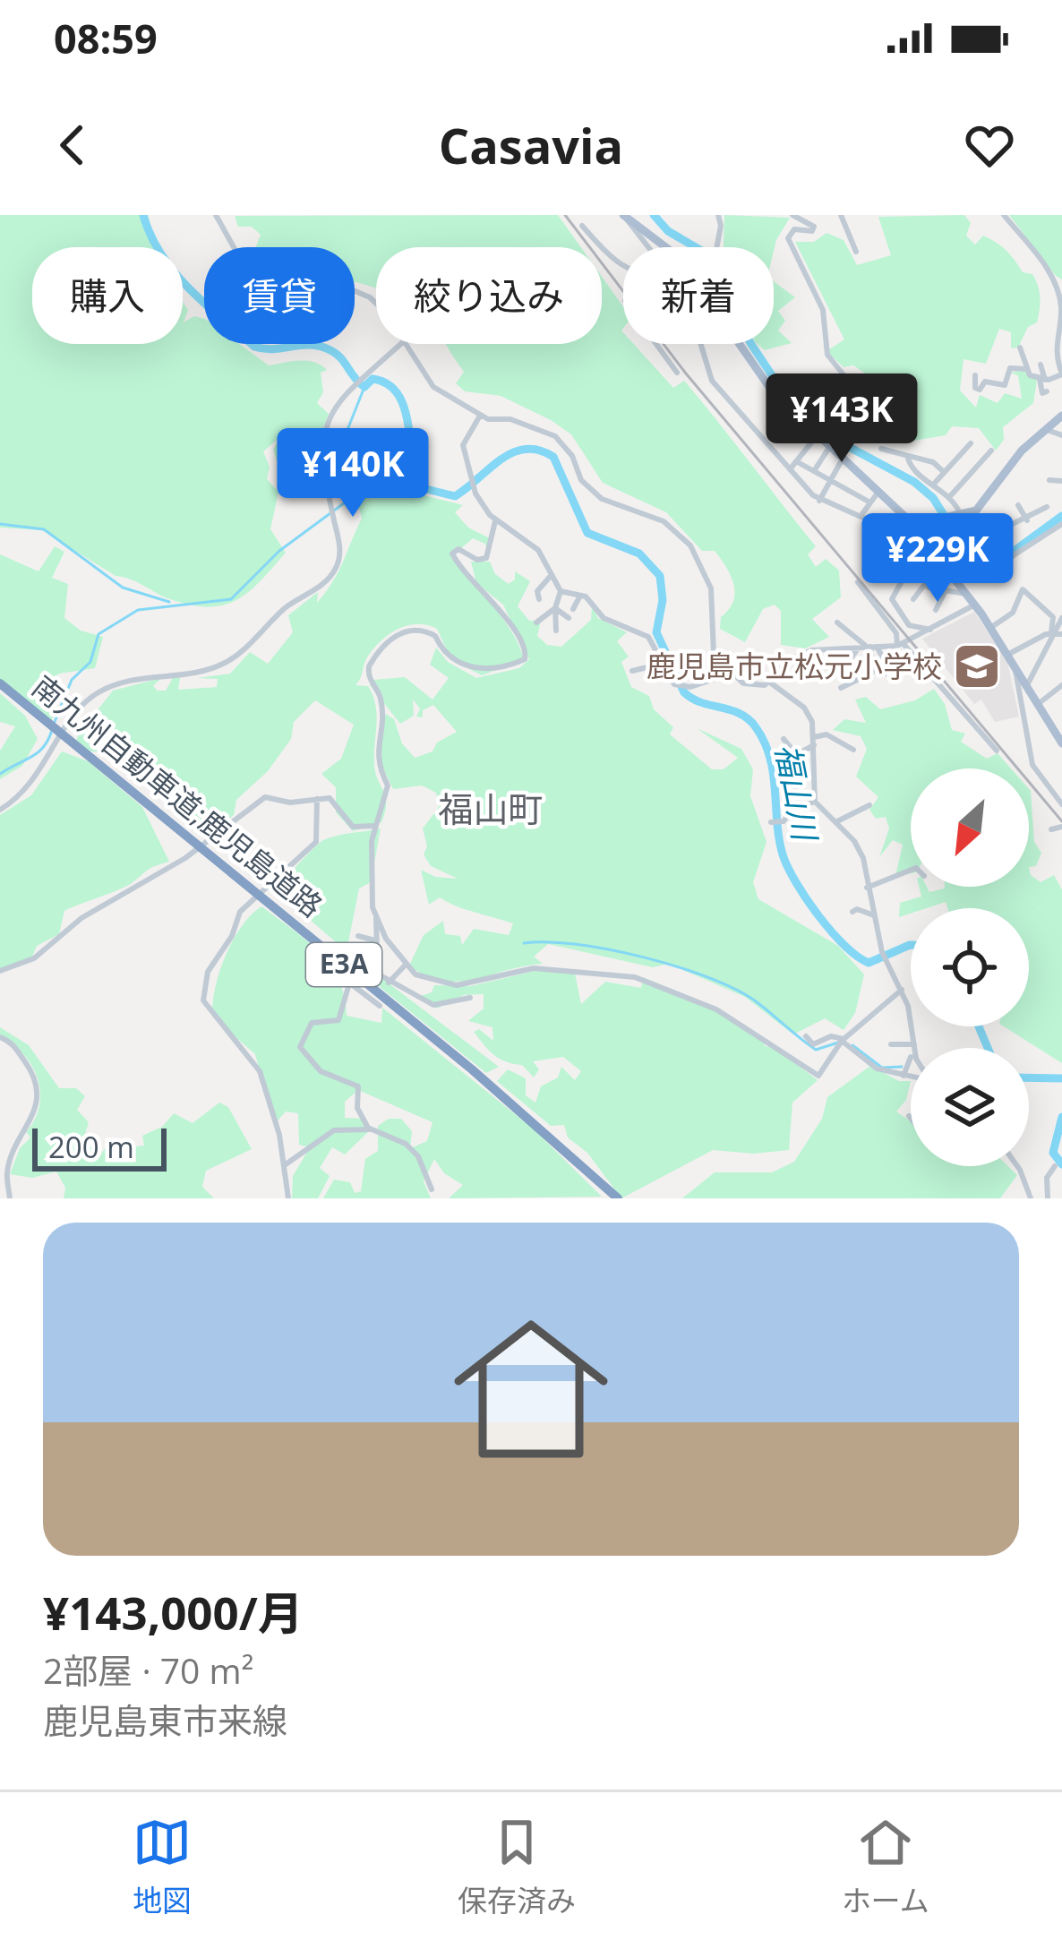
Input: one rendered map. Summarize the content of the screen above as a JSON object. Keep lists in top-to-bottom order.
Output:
{
  "streets": {
    "highway": ["南九州自動車道;鹿児島道路", "E3A"]
  },
  "districts": ["福山町"],
  "water": ["福山川"],
  "places": {
    "school or university": ["鹿児島市立松元小学校"]
  },
  "scale_bar": "200 m",
  "north": "bottom left",
  "page": {
    "status": "08:59",
    "header": "Casavia",
    "chip": [
      "購入",
      "賃貸",
      "絞り込み",
      "新着"
    ],
    "price": ["¥143K", "¥140K", "¥229K"],
    "scale": "200 m",
    "list": [
      {
        "name": "¥143,000/月",
        "note": "2部屋 · 70 m² · 鹿児島東市来線"
      }
    ],
    "tabs": ["地図", "保存済み", "ホーム"]
  }
}
